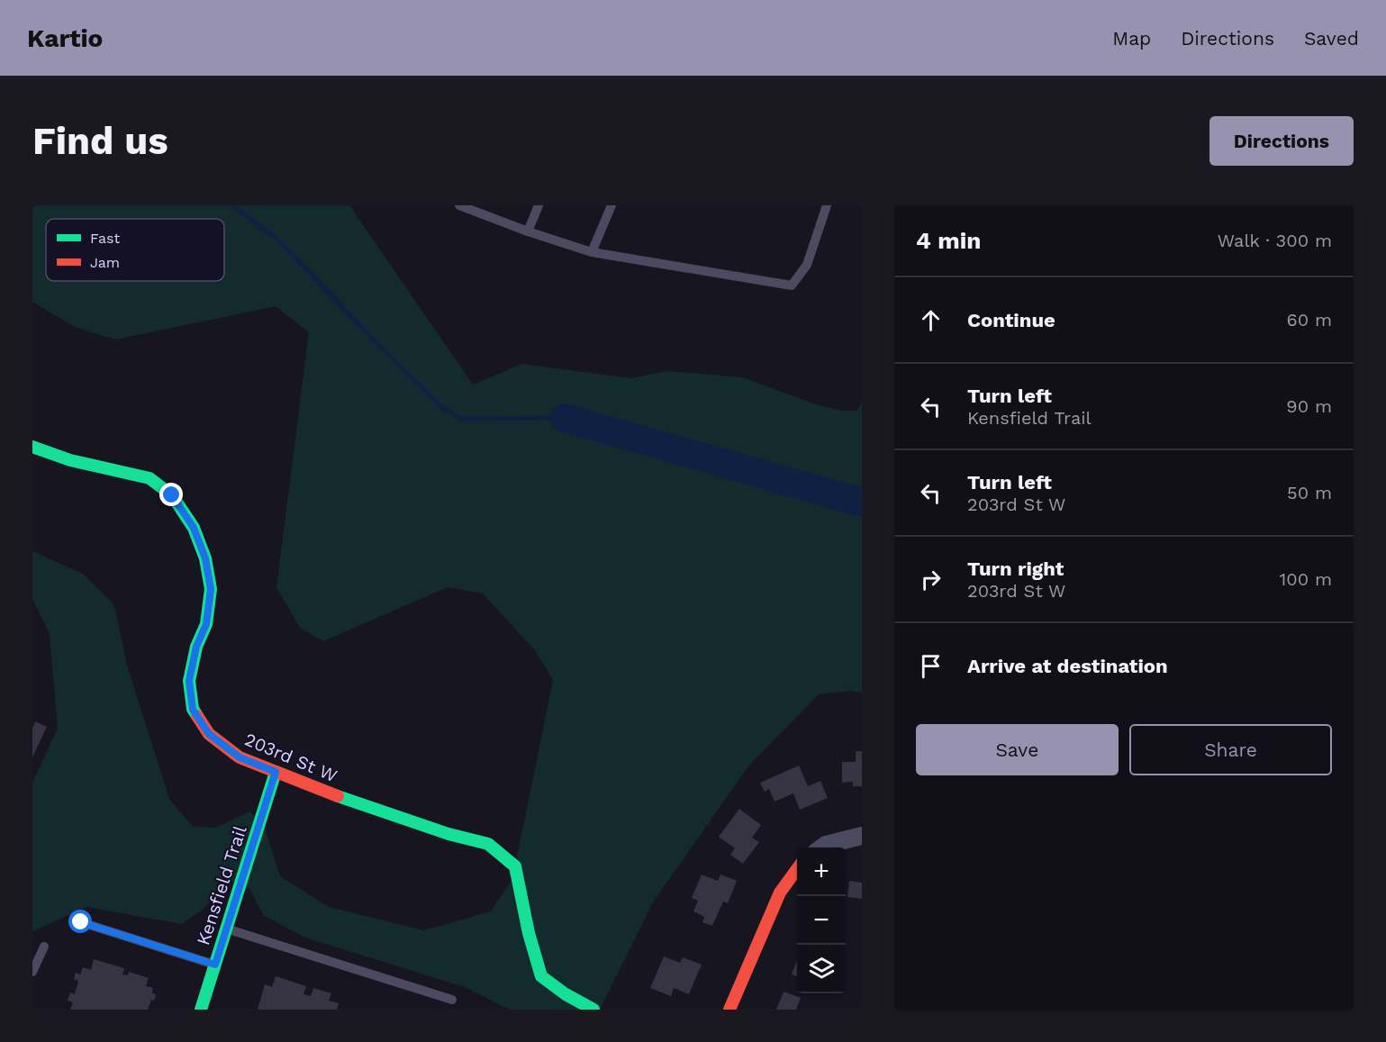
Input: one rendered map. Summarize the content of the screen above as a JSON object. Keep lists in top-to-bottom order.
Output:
{
  "streets": {
    "street": ["203rd St W", "Kensfield Trail"]
  },
  "crossings": [
    ["203rd St W", "Kensfield Trail"]
  ],
  "legend": ["Fast", "Jam"],
  "page": {
    "header": "Kartio",
    "nav": ["Map", "Directions", "Saved"],
    "buttons": [
      "Directions",
      ["Save", "Share"]
    ],
    "title": "Find us",
    "heading": ["4 min", "Walk · 300 m"],
    "list": [
      ["Continue", "60 m"],
      ["Turn left", "Kensfield Trail", "90 m"],
      ["Turn left", "203rd St W", "50 m"],
      ["Turn right", "203rd St W", "100 m"],
      "Arrive at destination"
    ],
    "map_buttons": ["+", "−"]
  }
}
